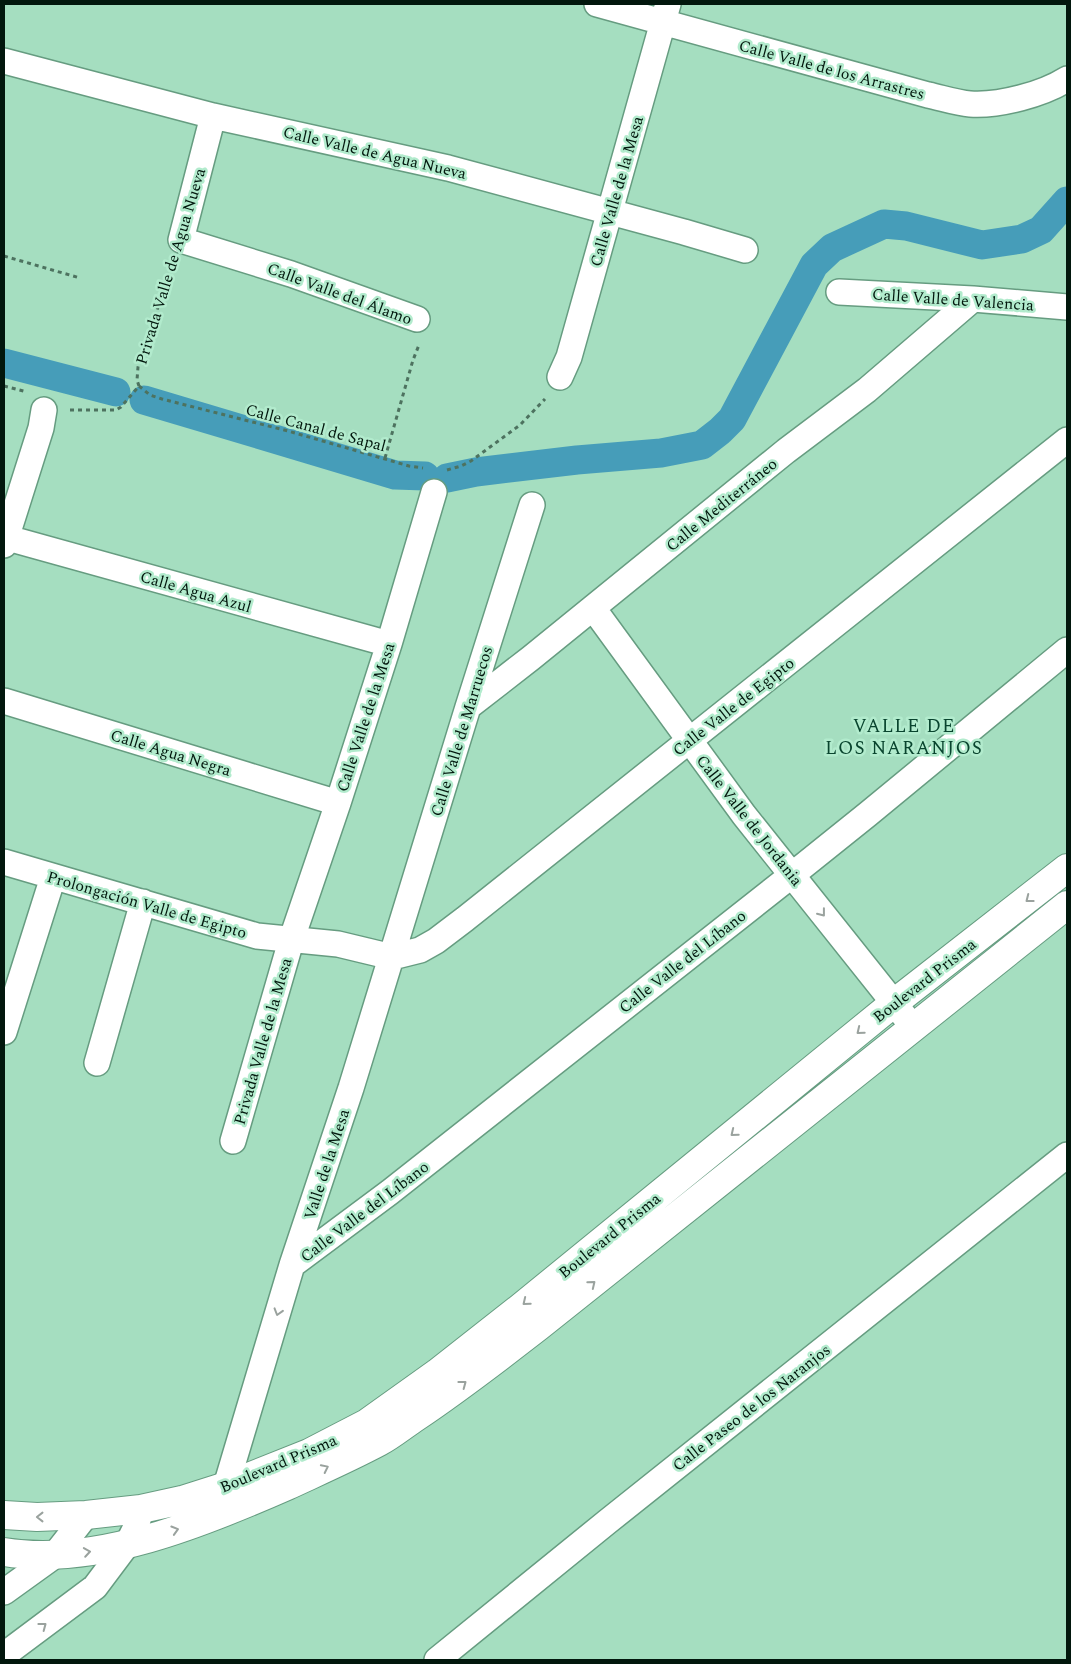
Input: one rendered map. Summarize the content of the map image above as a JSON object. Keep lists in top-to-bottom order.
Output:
{
  "streets": {
    "street": [
      "Calle Valle de los Arrastres",
      "Calle Valle de Agua Nueva",
      "Calle Valle de la Mesa",
      "Privada Valle de Agua Nueva",
      "Calle Valle del Álamo",
      "Calle Valle de Valencia",
      "Calle Mediterráneo",
      "Calle Agua Azul",
      "Calle Valle de Egipto",
      "Calle Valle de Marruecos",
      "Calle Agua Negra",
      "Calle Valle de Jordania",
      "Prolongación Valle de Egipto",
      "Calle Valle del Líbano",
      "Boulevard Prisma",
      "Privada Valle de la Mesa",
      "Valle de la Mesa",
      "Calle Paseo de los Naranjos"
    ],
    "path": ["Calle Canal de Sapal"]
  },
  "crossings": [
    ["Calle Valle de los Arrastres", "Calle Valle de la Mesa"],
    ["Calle Valle de Agua Nueva", "Calle Valle de la Mesa"],
    ["Calle Valle de Agua Nueva", "Privada Valle de Agua Nueva"],
    ["Calle Valle de la Mesa", "Calle Canal de Sapal"],
    ["Calle Valle de la Mesa", "Calle Agua Azul"],
    ["Calle Valle de la Mesa", "Calle Agua Negra"],
    ["Calle Valle de la Mesa", "Prolongación Valle de Egipto"],
    ["Calle Valle de la Mesa", "Privada Valle de la Mesa"],
    ["Privada Valle de Agua Nueva", "Calle Valle del Álamo"],
    ["Privada Valle de Agua Nueva", "Calle Canal de Sapal"],
    ["Calle Valle del Álamo", "Calle Canal de Sapal"],
    ["Calle Valle de Valencia", "Calle Mediterráneo"],
    ["Calle Mediterráneo", "Calle Valle de Marruecos"],
    ["Calle Mediterráneo", "Calle Valle de Jordania"],
    ["Calle Valle de Egipto", "Calle Valle de Marruecos"],
    ["Calle Valle de Egipto", "Calle Valle de Jordania"],
    ["Calle Valle de Egipto", "Prolongación Valle de Egipto"],
    ["Calle Valle de Egipto", "Valle de la Mesa"],
    ["Calle Valle de Marruecos", "Prolongación Valle de Egipto"],
    ["Calle Valle de Marruecos", "Valle de la Mesa"],
    ["Calle Valle de Jordania", "Calle Valle del Líbano"],
    ["Calle Valle de Jordania", "Boulevard Prisma"],
    ["Prolongación Valle de Egipto", "Privada Valle de la Mesa"],
    ["Prolongación Valle de Egipto", "Valle de la Mesa"],
    ["Calle Valle del Líbano", "Valle de la Mesa"],
    ["Boulevard Prisma", "Valle de la Mesa"]
  ],
  "one_way": ["Valle de la Mesa"],
  "districts": ["VALLE DE LOS NARANJOS"]
}
